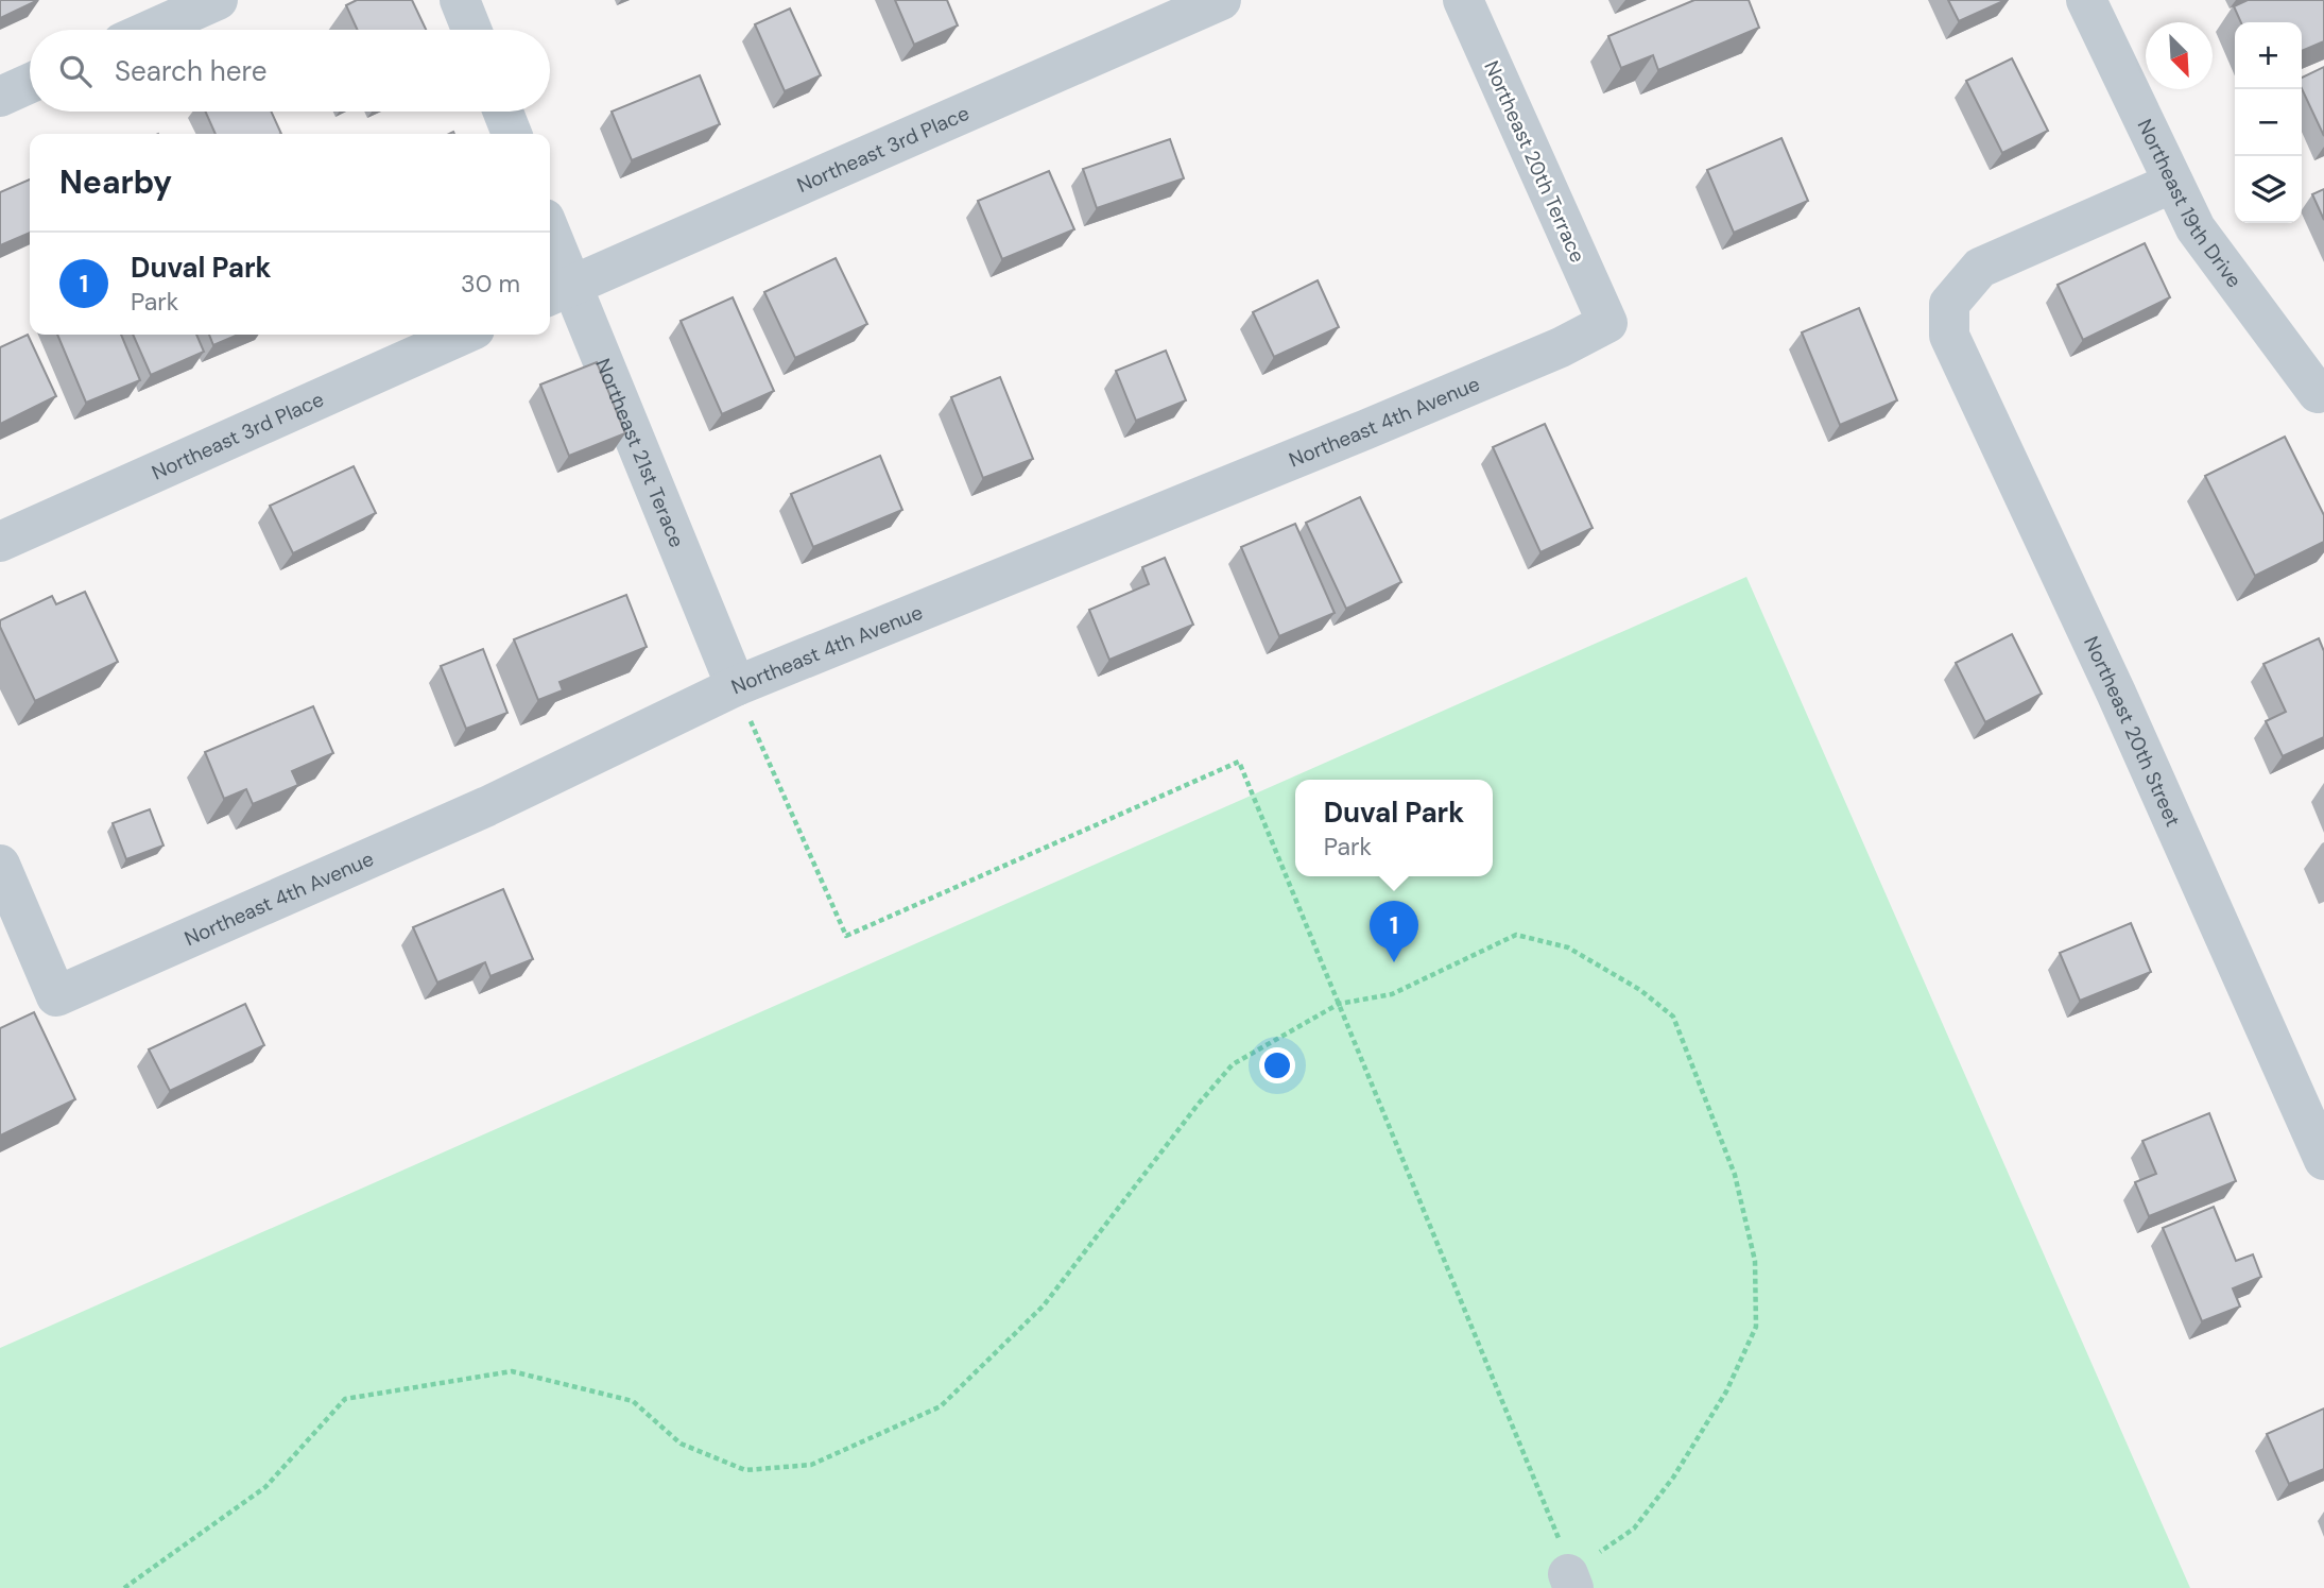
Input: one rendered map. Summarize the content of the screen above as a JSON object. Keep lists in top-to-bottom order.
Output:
{
  "streets": {
    "street": [
      "Northeast 3rd Place",
      "Northeast 20th Terrace",
      "Northeast 19th Drive",
      "Northeast 4th Avenue",
      "Northeast 21st Terace",
      "Northeast 20th Street"
    ]
  },
  "crossings": [
    ["Northeast 3rd Place", "Northeast 21st Terace"],
    ["Northeast 20th Terrace", "Northeast 4th Avenue"],
    ["Northeast 19th Drive", "Northeast 20th Street"],
    ["Northeast 4th Avenue", "Northeast 21st Terace"]
  ],
  "north": "bottom right",
  "page": {
    "map_buttons": ["+", "−"],
    "search": "Search here",
    "heading": "Nearby",
    "list": [
      {
        "mark": "1",
        "name": "Duval Park",
        "note": "Park",
        "value": "30 m"
      }
    ],
    "popup": ["Duval Park", "Park"],
    "pins": "1"
  }
}
